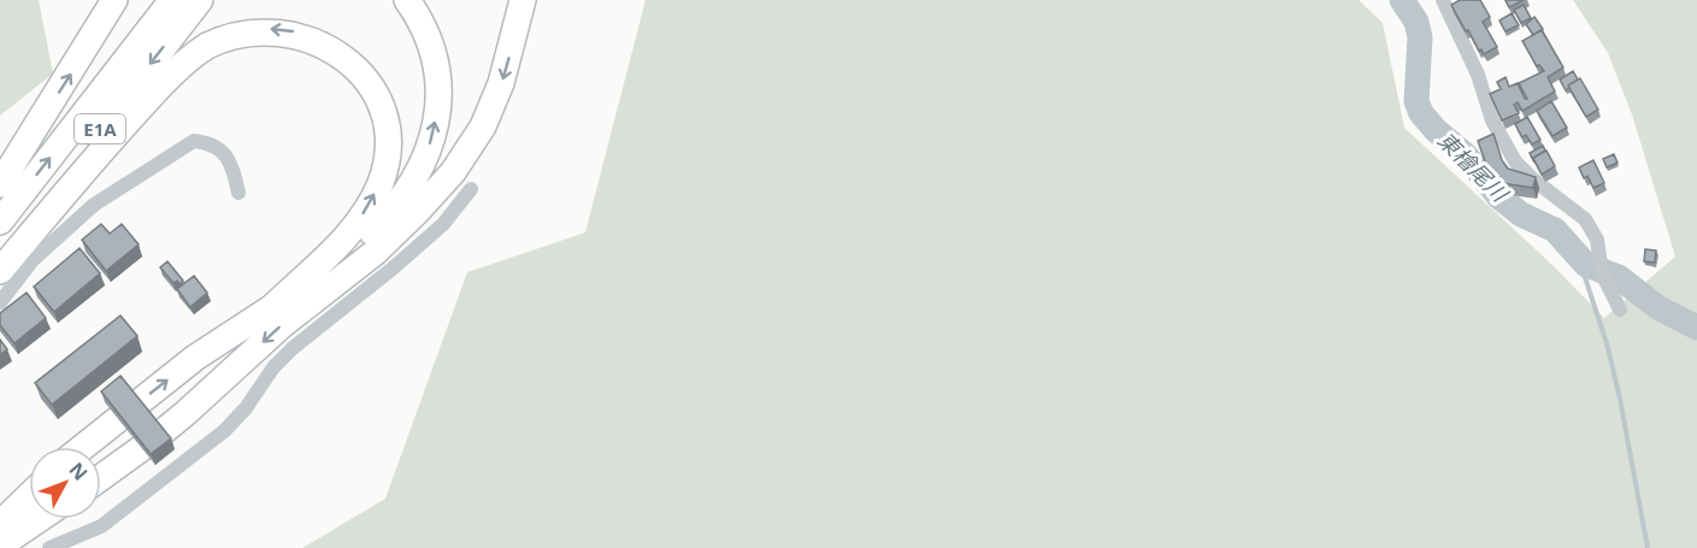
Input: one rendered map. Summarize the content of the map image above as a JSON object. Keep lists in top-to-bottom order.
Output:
{
  "streets": {
    "highway": ["E1A"]
  },
  "water": ["東檜尾川"],
  "north": "top right"
}
